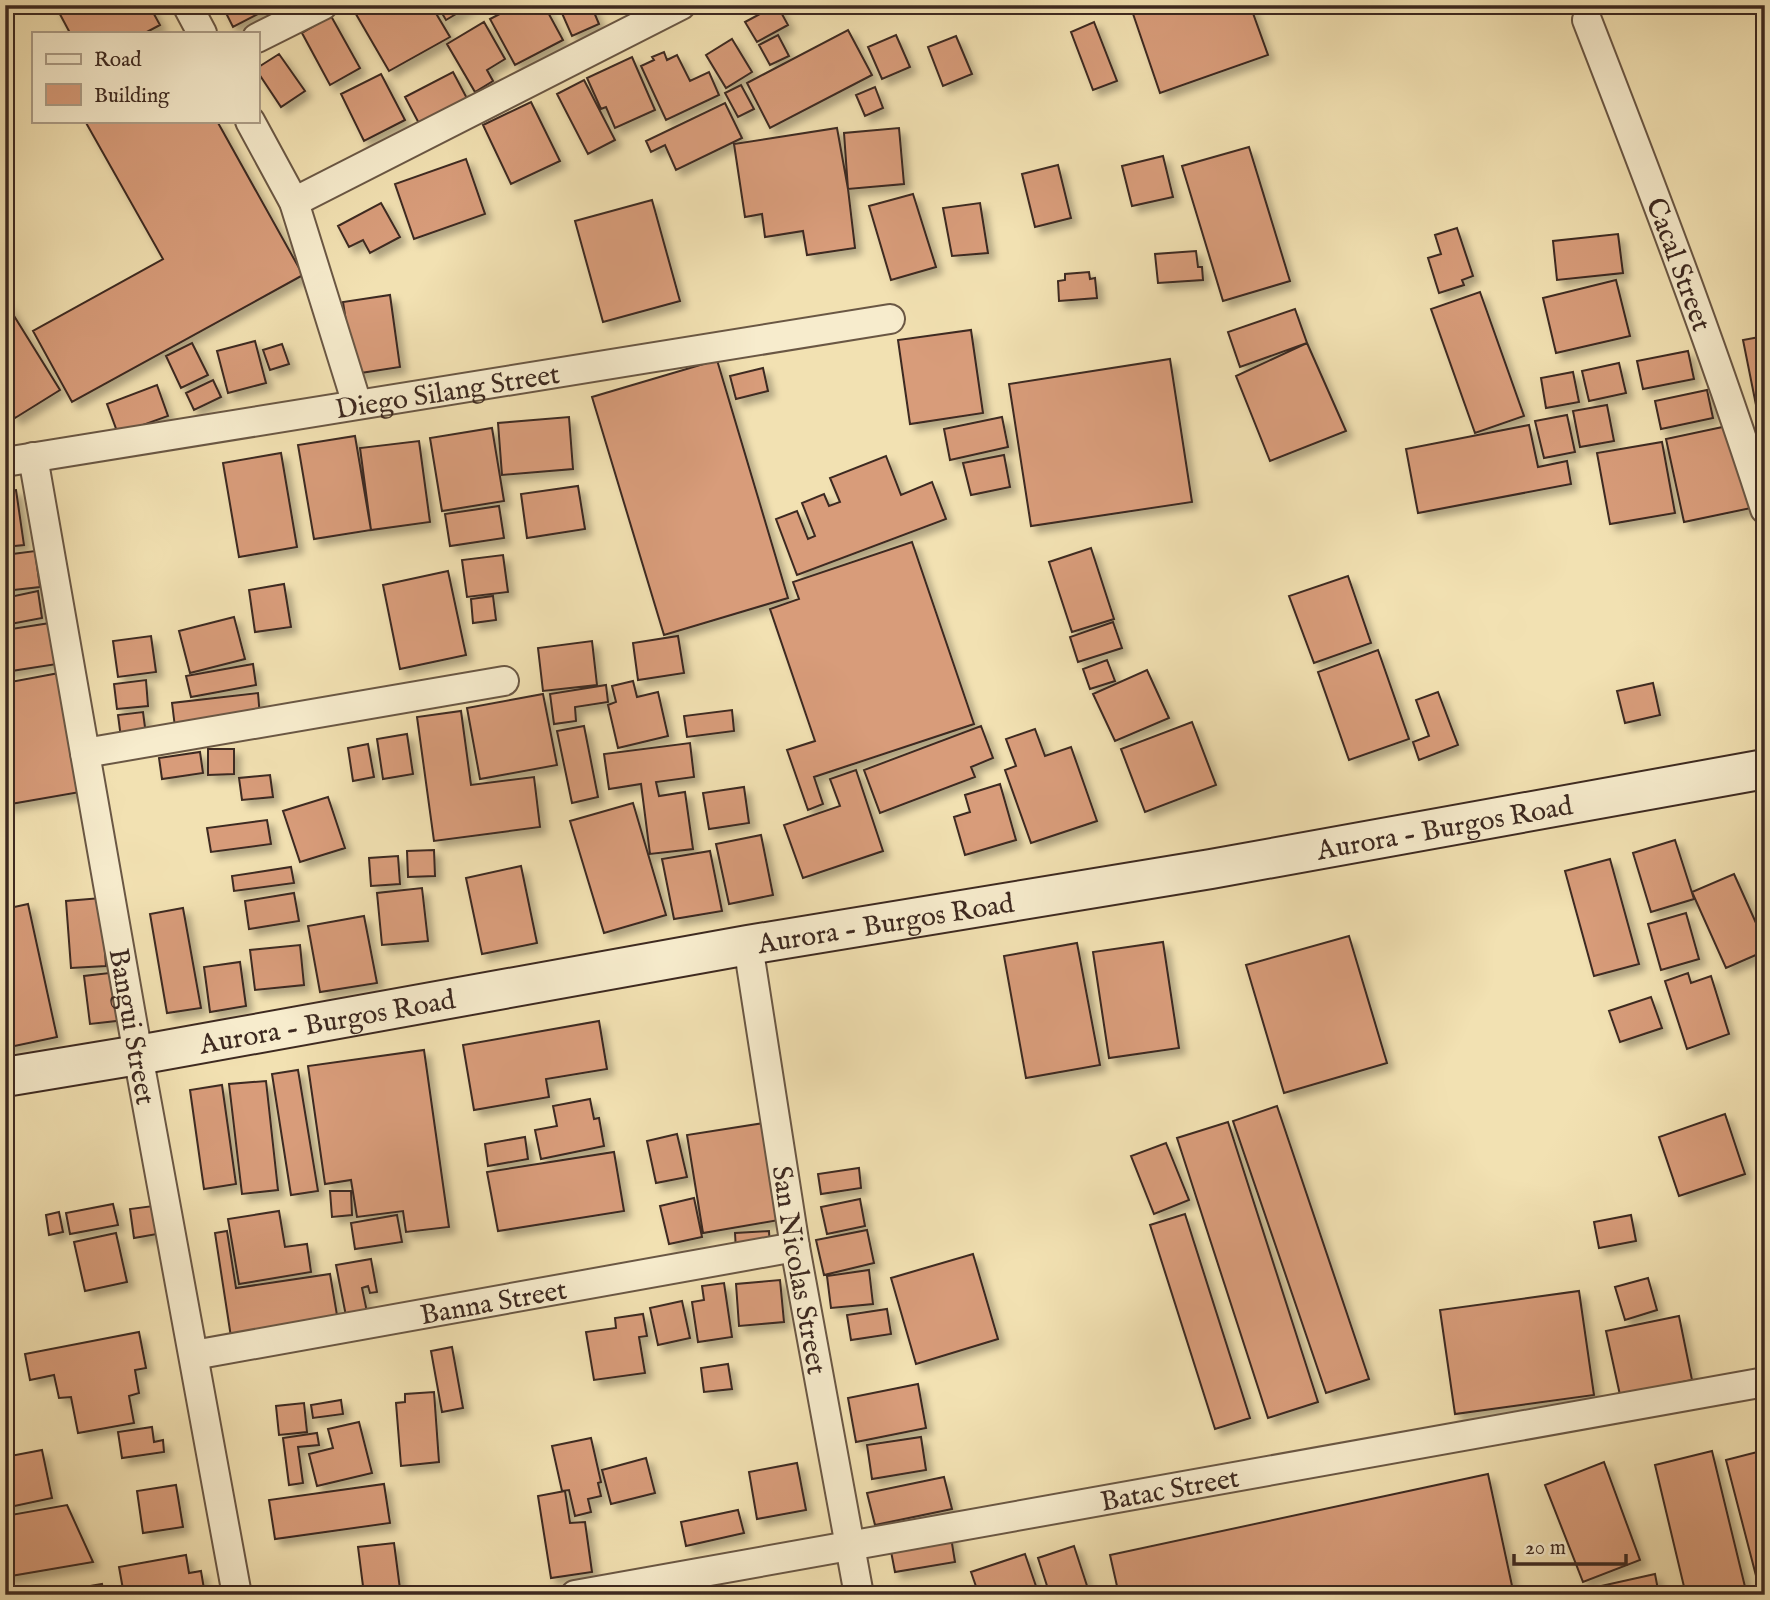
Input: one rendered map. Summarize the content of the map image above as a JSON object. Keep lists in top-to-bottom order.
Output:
{
  "streets": {
    "main road": ["Aurora - Burgos Road"],
    "street": [
      "Cacal Street",
      "Diego Silang Street",
      "Bangui Street",
      "San Nicolas Street",
      "Banna Street",
      "Batac Street"
    ]
  },
  "crossings": [
    ["Diego Silang Street", "Bangui Street"],
    ["Aurora - Burgos Road", "Bangui Street"],
    ["Aurora - Burgos Road", "San Nicolas Street"],
    ["Bangui Street", "Banna Street"],
    ["San Nicolas Street", "Banna Street"],
    ["San Nicolas Street", "Batac Street"]
  ],
  "legend": ["Road", "Building"],
  "scale_bar": "20 m"
}
